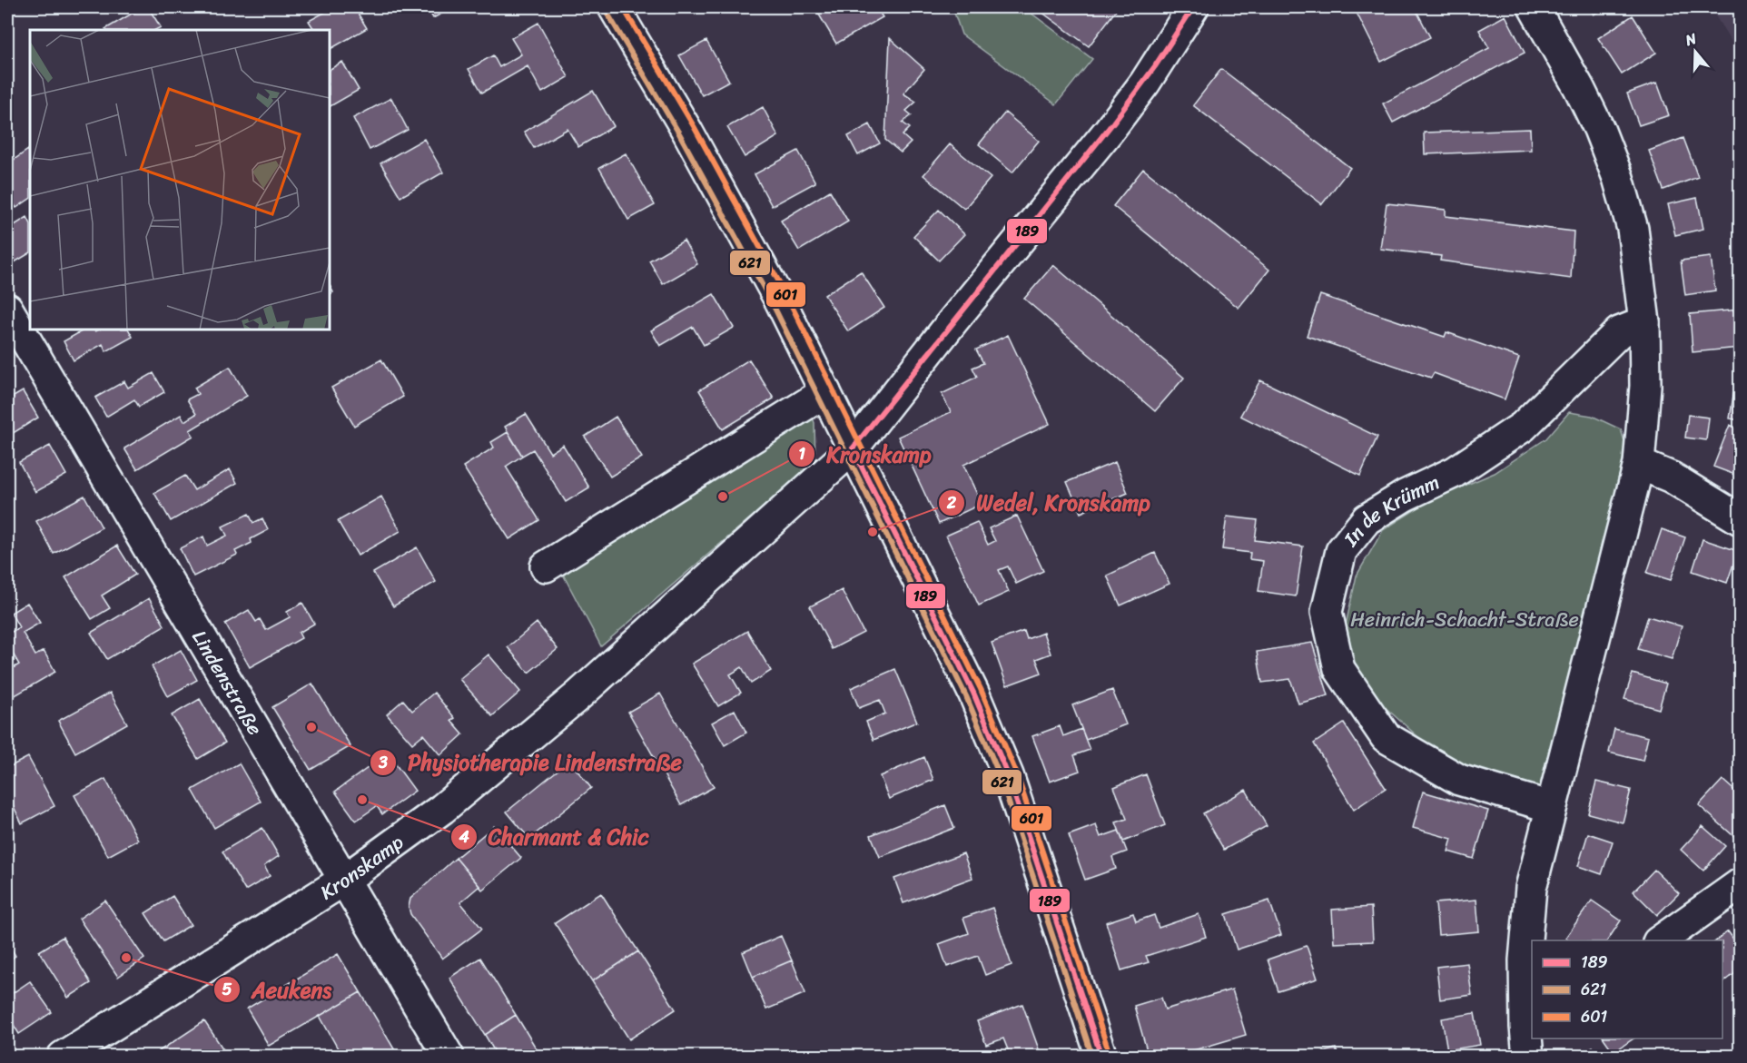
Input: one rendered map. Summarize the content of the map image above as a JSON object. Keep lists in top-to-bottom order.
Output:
{
  "streets": {
    "street": ["In de Krümm", "Lindenstraße", "Kronskamp"]
  },
  "crossings": [
    ["Lindenstraße", "Kronskamp"]
  ],
  "parks": ["Heinrich-Schacht-Straße"],
  "places": [
    "Kronskamp",
    "Wedel, Kronskamp",
    "Physiotherapie Lindenstraße",
    "Charmant & Chic",
    "Aeukens"
  ],
  "lines": ["transit line 189", "transit line 601", "transit line 621"],
  "legend": ["189", "621", "601"],
  "north": "top"
}
